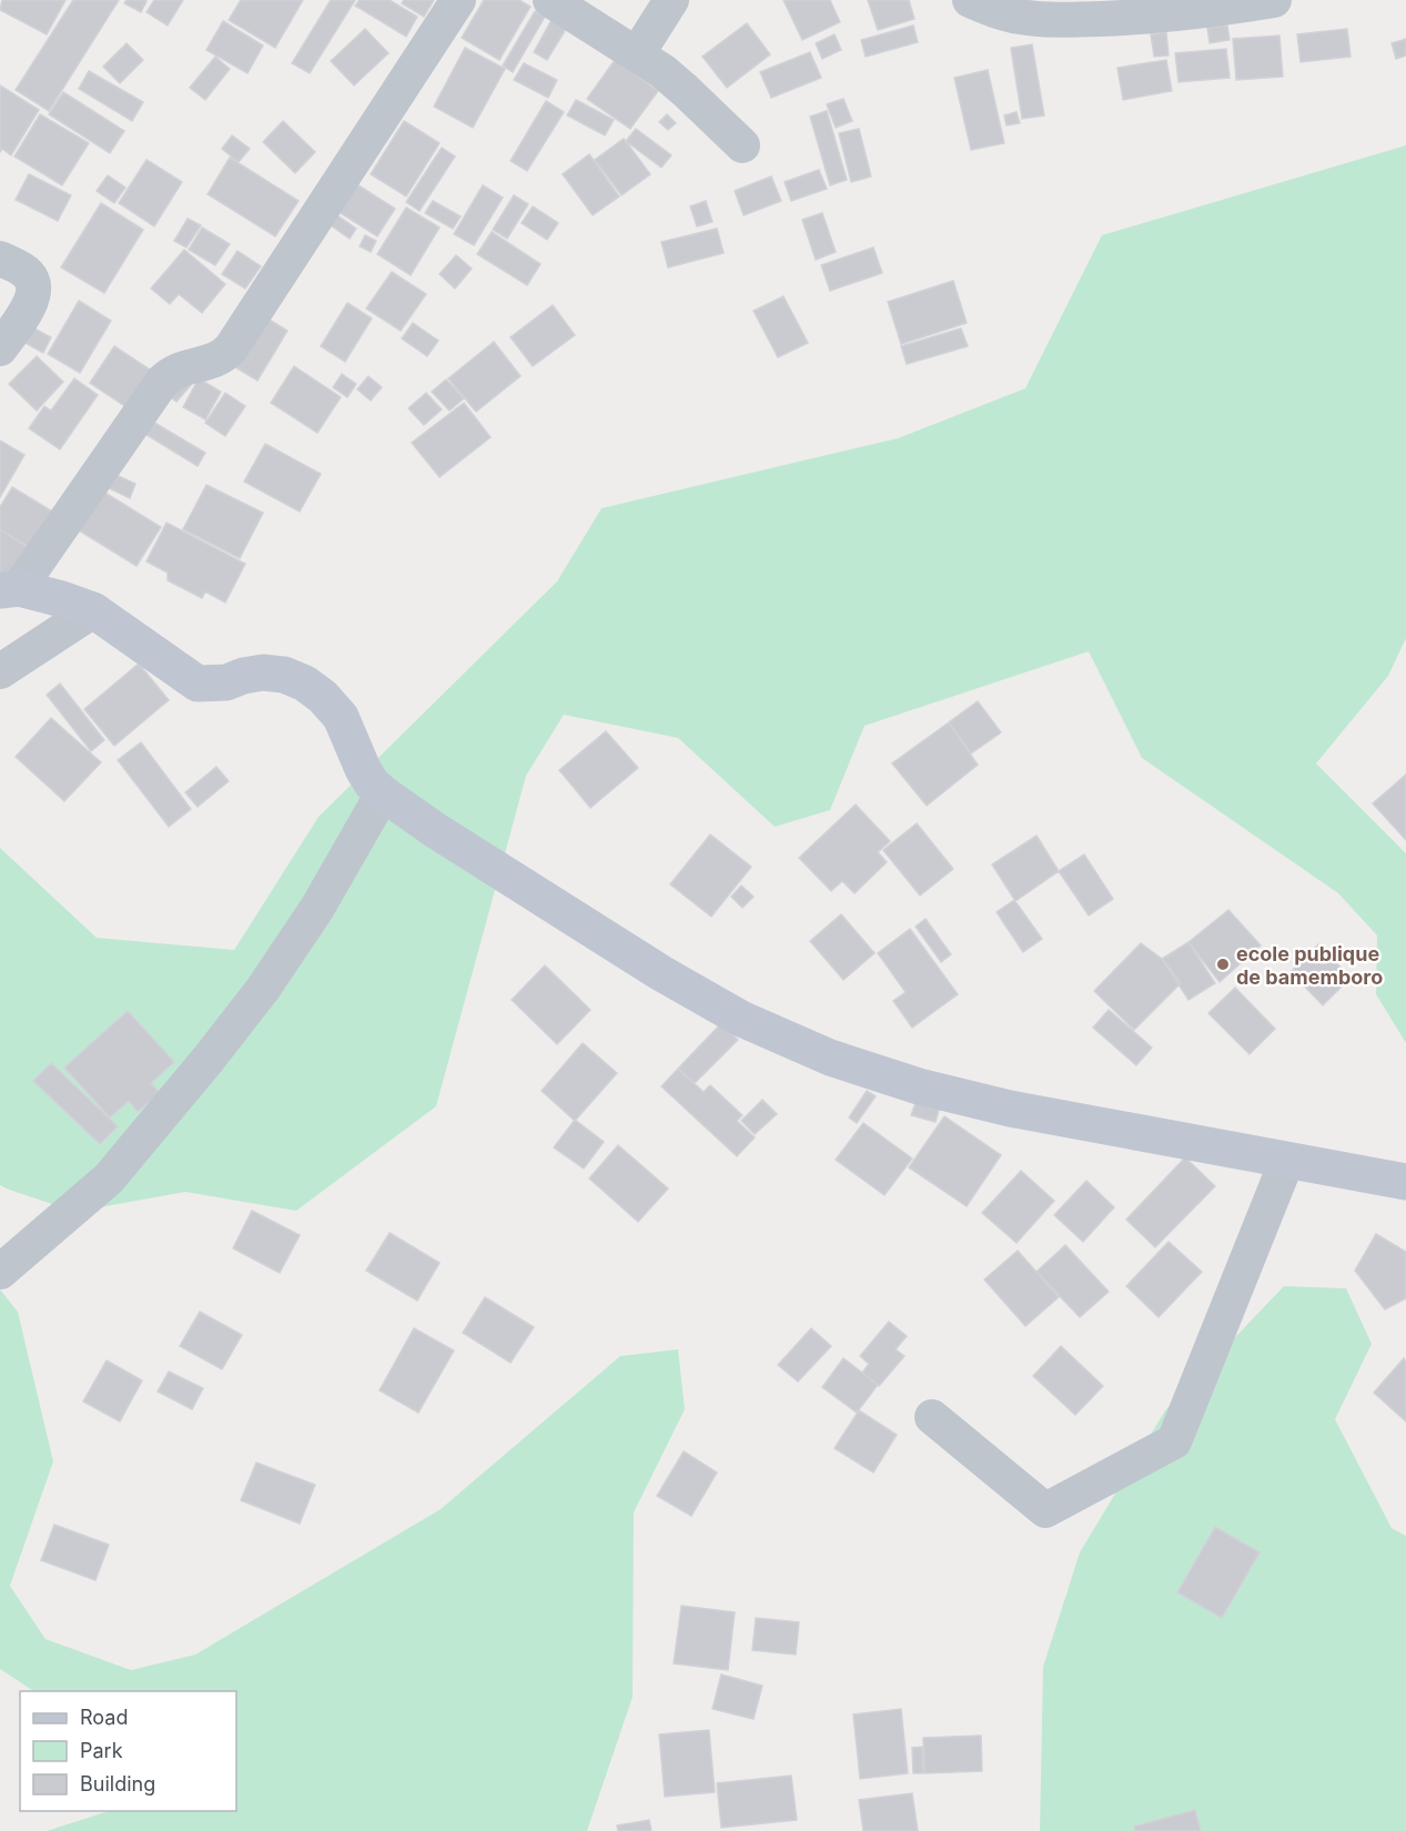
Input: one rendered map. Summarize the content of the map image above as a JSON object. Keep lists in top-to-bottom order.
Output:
{
  "places": ["ecole publique de bamemboro"],
  "legend": ["Road", "Park", "Building"]
}
